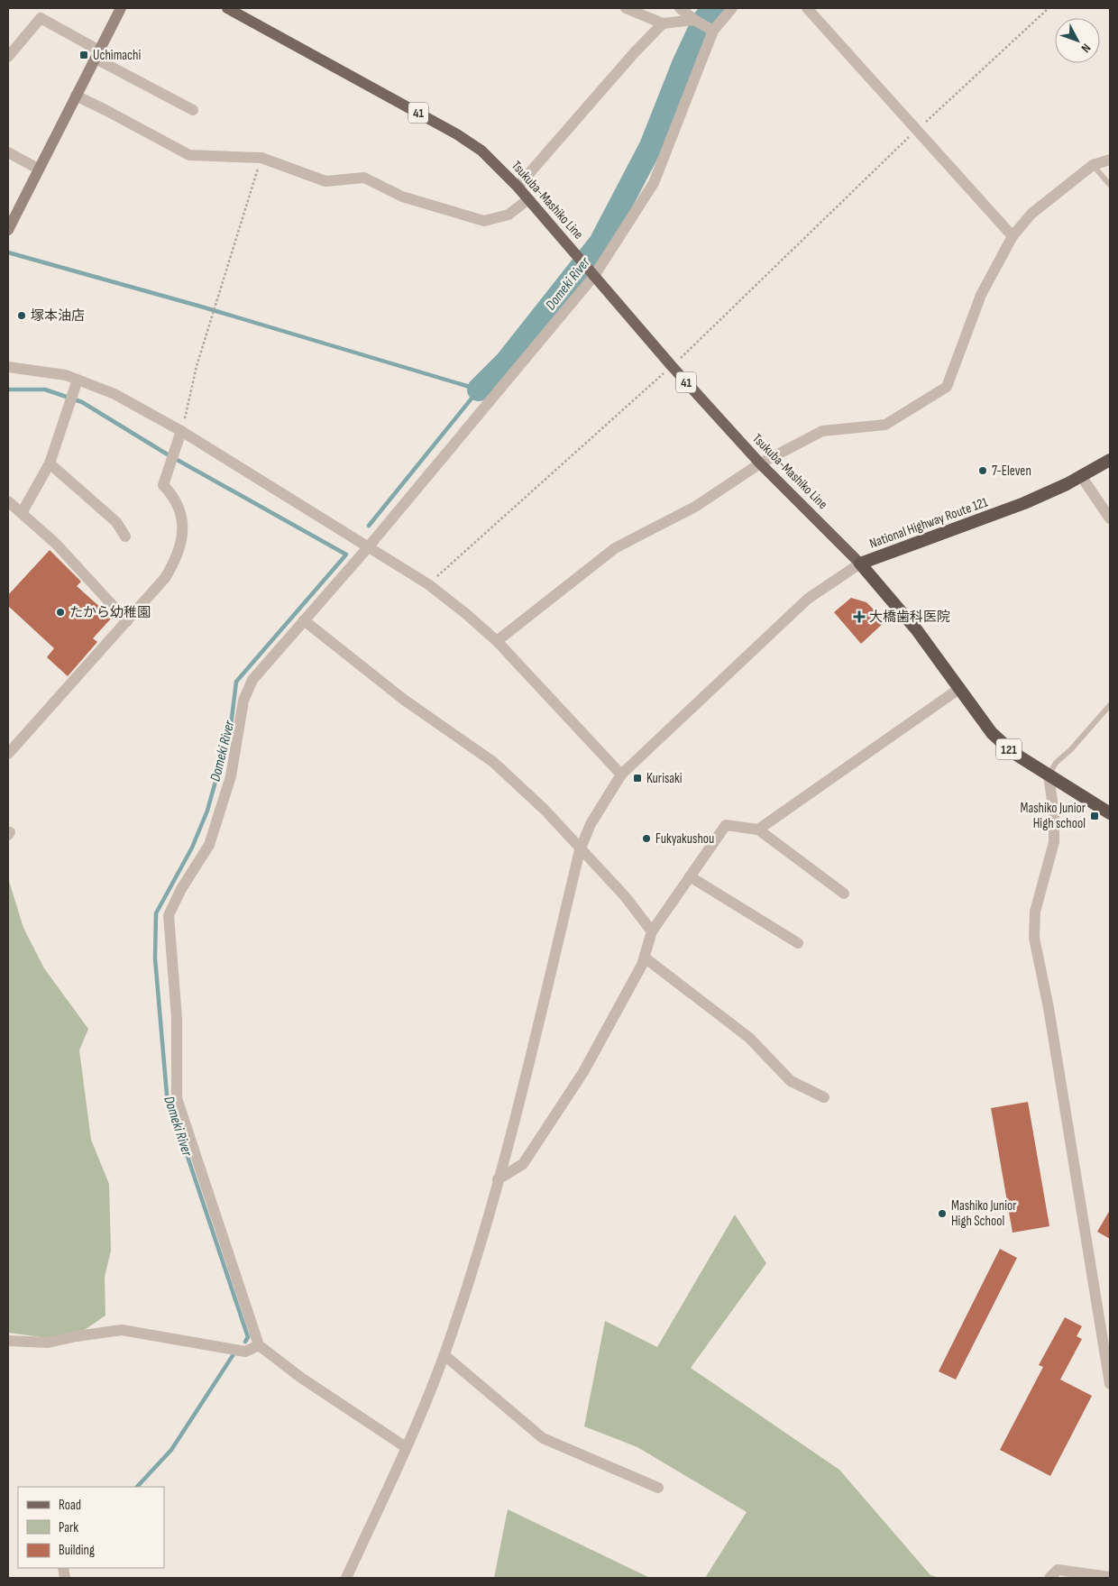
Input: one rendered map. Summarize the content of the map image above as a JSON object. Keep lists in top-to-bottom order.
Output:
{
  "streets": {
    "highway": ["National Highway Route 121", "121"],
    "main road": ["41", "Tsukuba-Mashiko Line"]
  },
  "crossings": [
    ["Tsukuba-Mashiko Line", "National Highway Route 121"]
  ],
  "water": ["Domeki River"],
  "places": {
    "transit": ["Uchimachi", "Kurisaki", "Mashiko Junior High school"],
    "other": [
      "塚本油店",
      "7-Eleven",
      "たから幼稚園",
      "Fukyakushou",
      "Mashiko Junior High School"
    ],
    "health": ["大橋歯科医院"]
  },
  "legend": ["Road", "Park", "Building"],
  "north": "bottom right"
}
